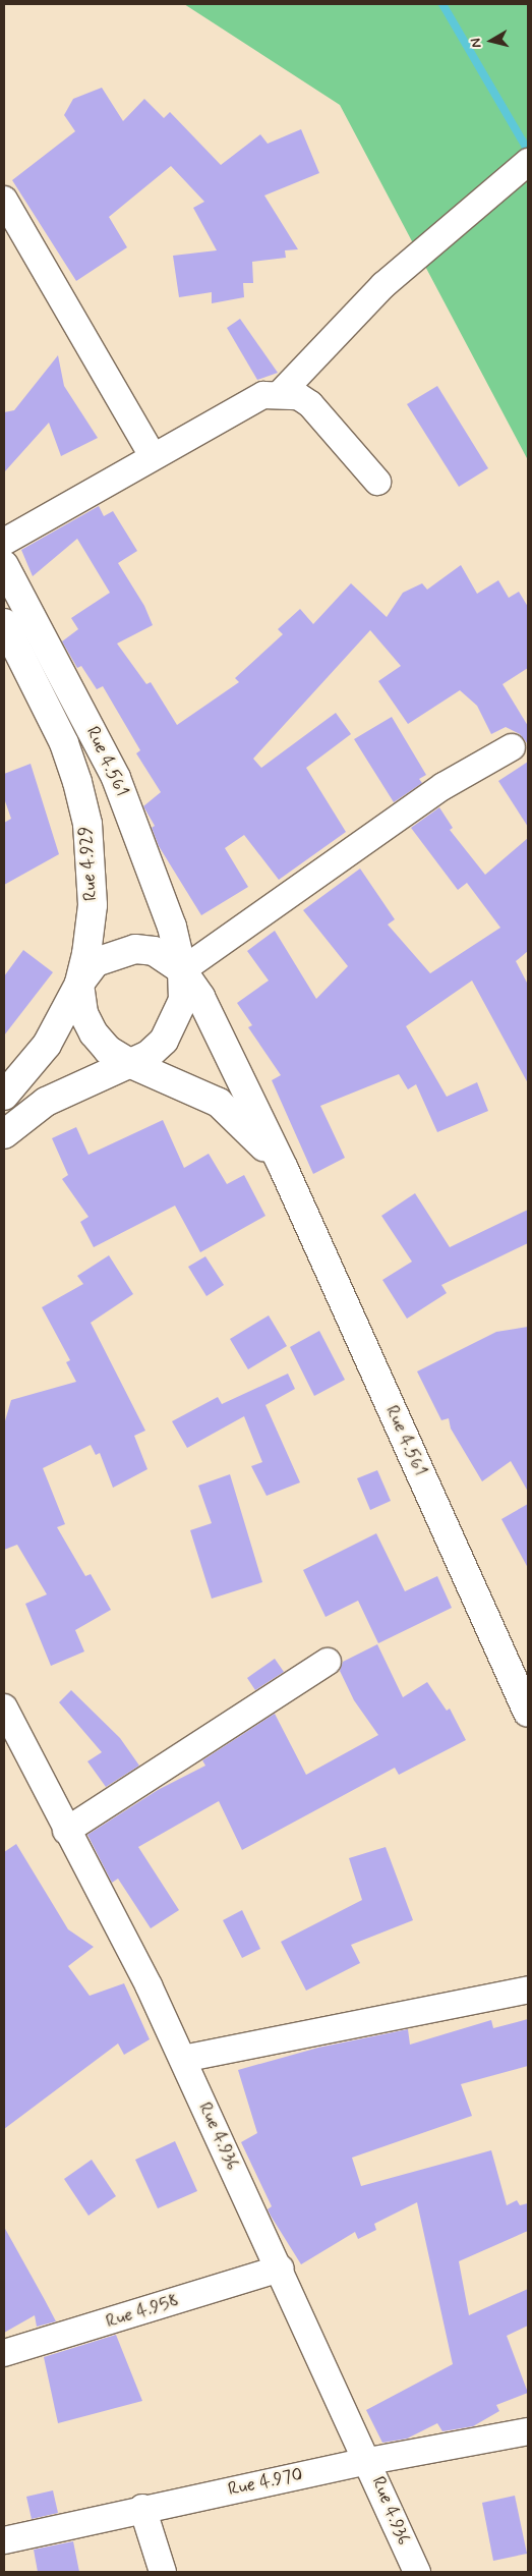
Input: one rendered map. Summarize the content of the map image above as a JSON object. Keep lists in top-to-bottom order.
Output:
{
  "streets": {
    "main road": ["Rue 4.561", "Rue 4.929"],
    "street": ["Rue 4.936", "Rue 4.958", "Rue 4.970"]
  },
  "crossings": [
    ["Rue 4.561", "Rue 4.929"],
    ["Rue 4.936", "Rue 4.958"],
    ["Rue 4.936", "Rue 4.970"]
  ],
  "north": "left"
}
